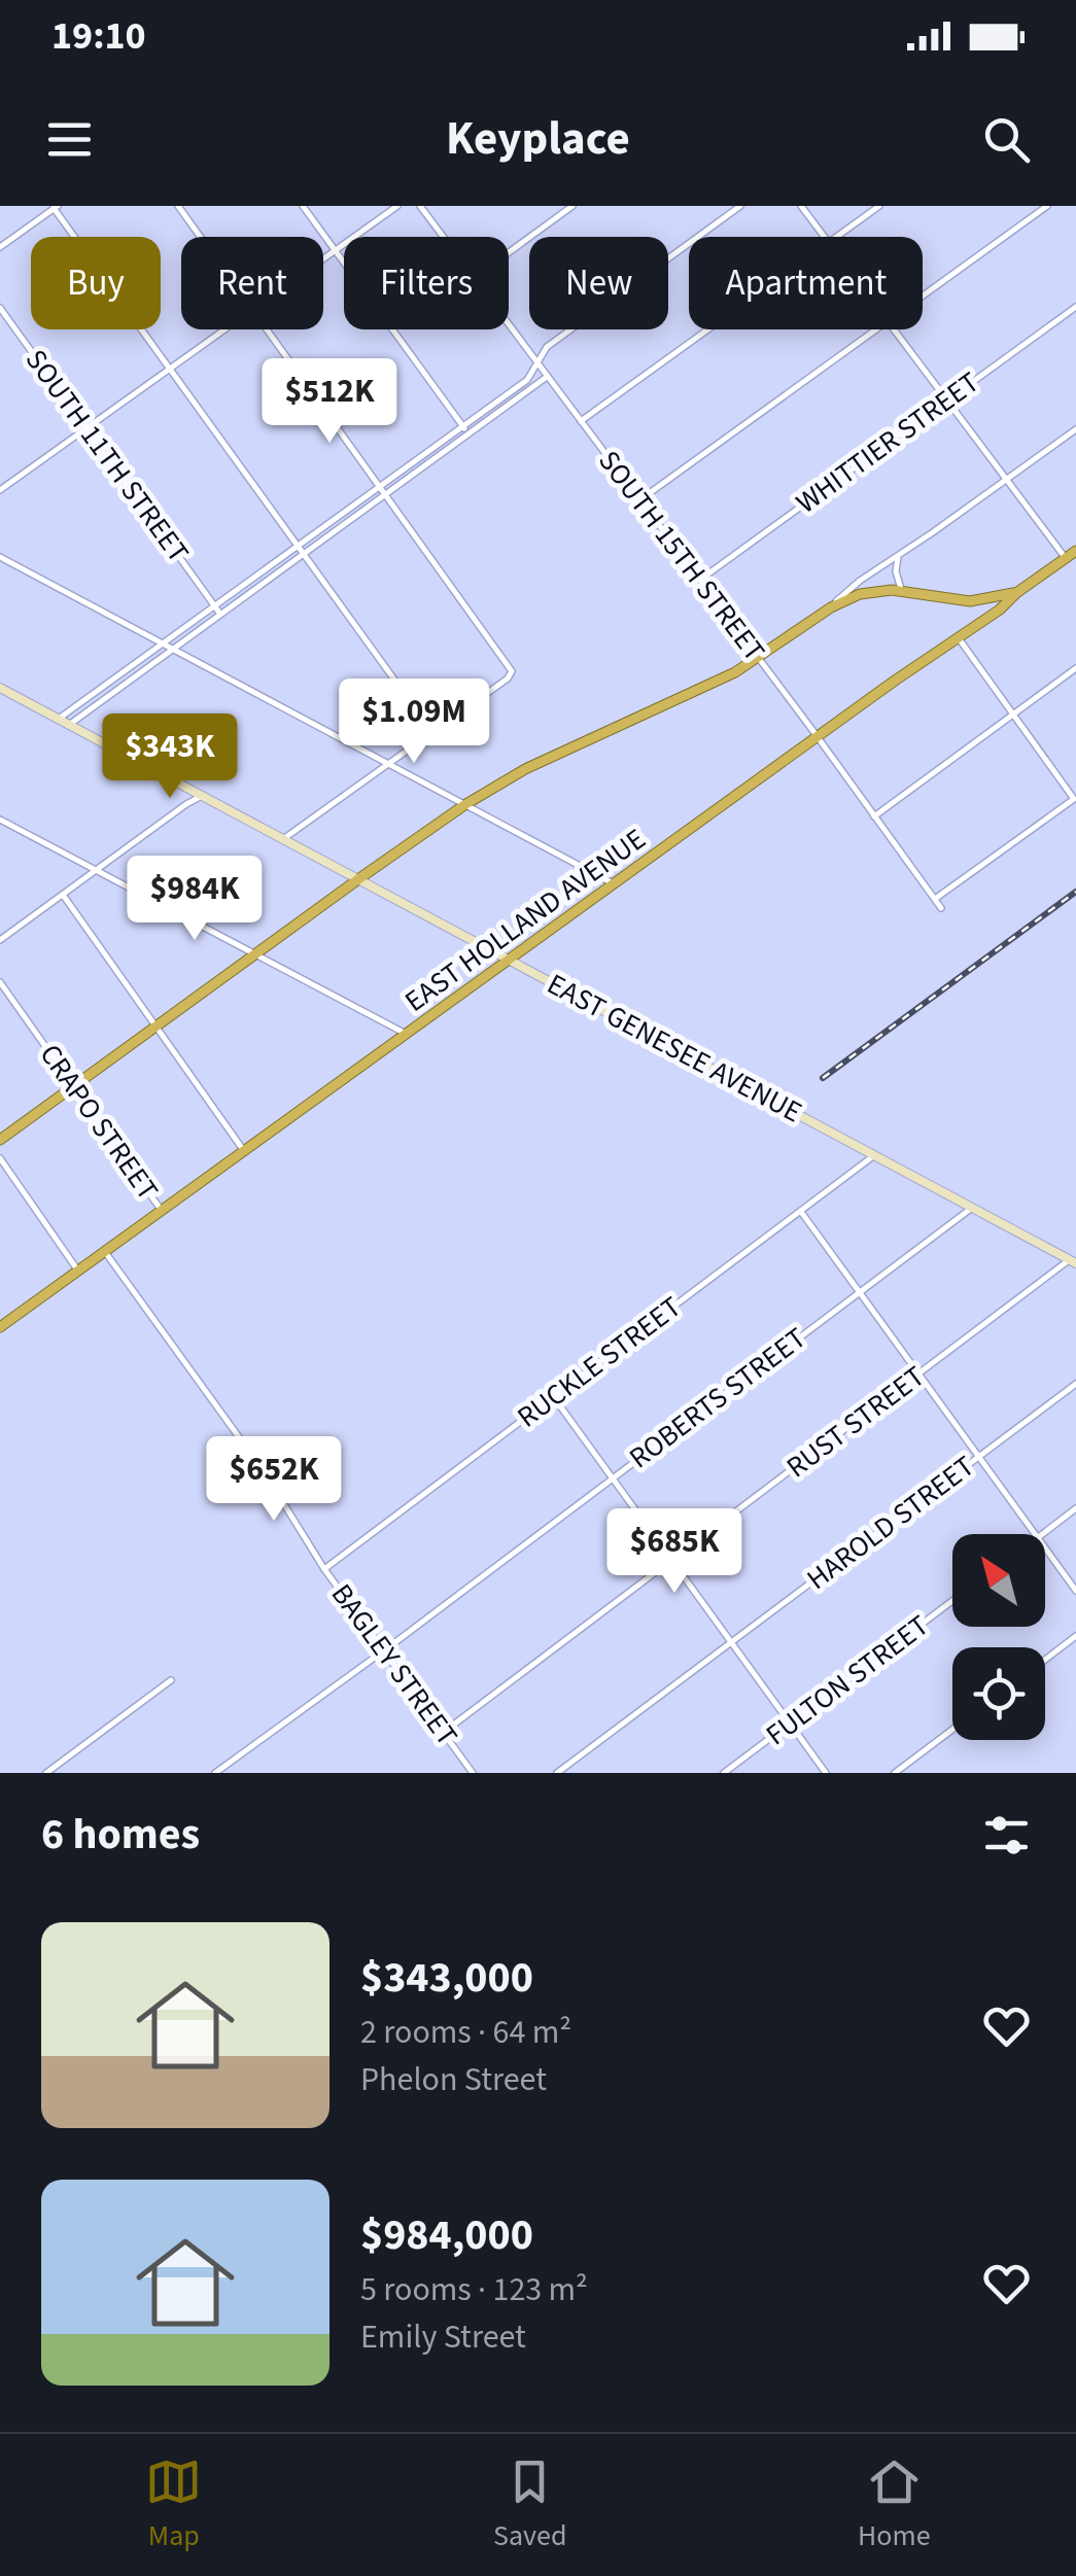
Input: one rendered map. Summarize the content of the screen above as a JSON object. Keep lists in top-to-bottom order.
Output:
{
  "streets": {
    "highway": ["EAST HOLLAND AVENUE"],
    "main road": ["EAST GENESEE AVENUE"],
    "street": [
      "WHITTIER STREET",
      "SOUTH 11TH STREET",
      "SOUTH 15TH STREET",
      "CRAPO STREET",
      "RUCKLE STREET",
      "ROBERTS STREET",
      "RUST STREET",
      "HAROLD STREET",
      "BAGLEY STREET",
      "FULTON STREET"
    ]
  },
  "crossings": [
    ["WHITTIER STREET", "SOUTH 15TH STREET"],
    ["SOUTH 15TH STREET", "EAST HOLLAND AVENUE"],
    ["EAST HOLLAND AVENUE", "EAST GENESEE AVENUE"],
    ["EAST HOLLAND AVENUE", "CRAPO STREET"],
    ["EAST HOLLAND AVENUE", "BAGLEY STREET"],
    ["EAST GENESEE AVENUE", "RUCKLE STREET"],
    ["EAST GENESEE AVENUE", "ROBERTS STREET"],
    ["EAST GENESEE AVENUE", "RUST STREET"],
    ["RUCKLE STREET", "BAGLEY STREET"],
    ["ROBERTS STREET", "BAGLEY STREET"],
    ["RUST STREET", "BAGLEY STREET"]
  ],
  "north": "top left",
  "page": {
    "status": "19:10",
    "header": "Keyplace",
    "chip": [
      "Buy",
      "Rent",
      "Filters",
      "New",
      "Apartment"
    ],
    "price": [
      "$512K",
      "$1.09M",
      "$343K",
      "$984K",
      "$652K",
      "$685K"
    ],
    "heading": "6 homes",
    "list": [
      {
        "name": "$343,000",
        "note": "2 rooms · 64 m² · Phelon Street"
      },
      {
        "name": "$984,000",
        "note": "5 rooms · 123 m² · Emily Street"
      }
    ],
    "tabs": ["Map", "Saved", "Home"]
  }
}
